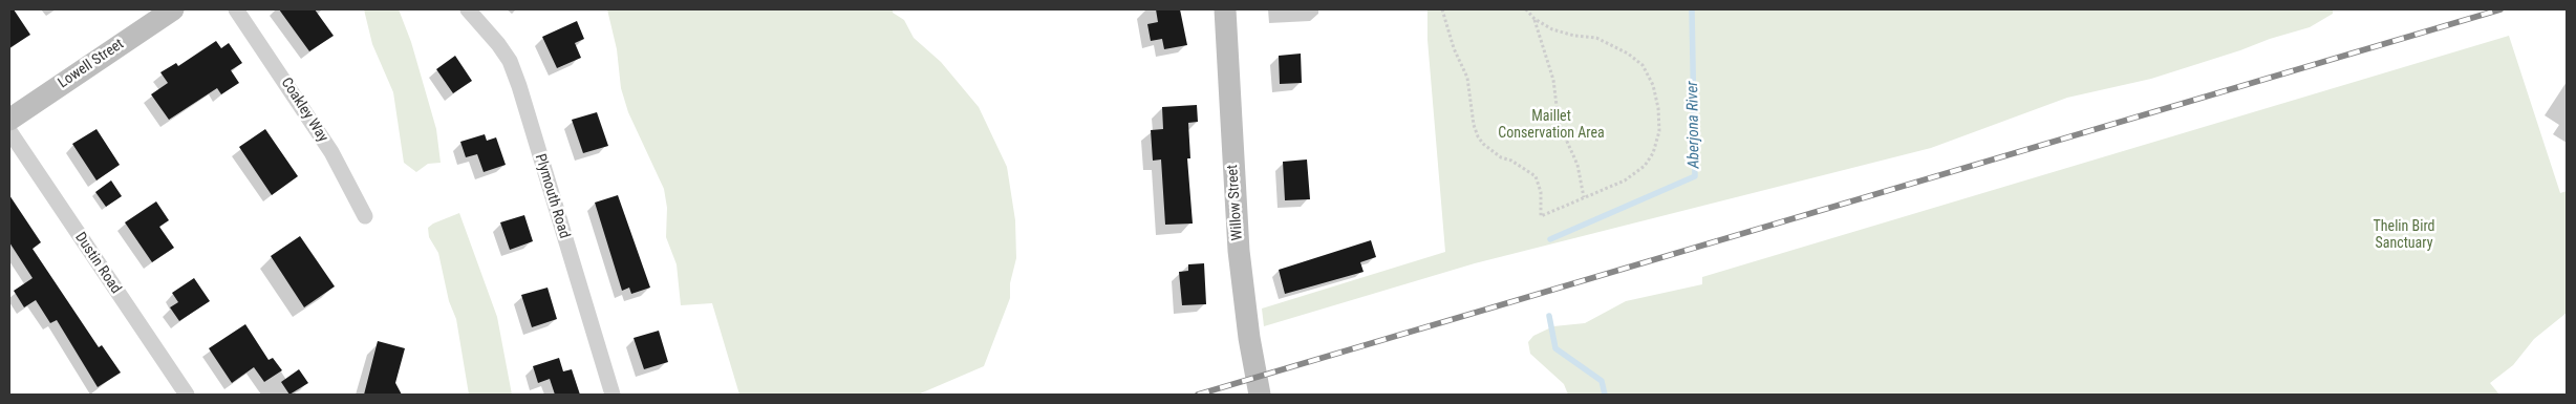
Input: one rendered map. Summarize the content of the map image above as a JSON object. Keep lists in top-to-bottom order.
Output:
{
  "streets": {
    "main road": ["Lowell Street", "Willow Street"],
    "street": ["Coakley Way", "Plymouth Road", "Dustin Road"]
  },
  "water": ["Aberjona River"],
  "parks": ["Maillet Conservation Area", "Thelin Bird Sanctuary"]
}
